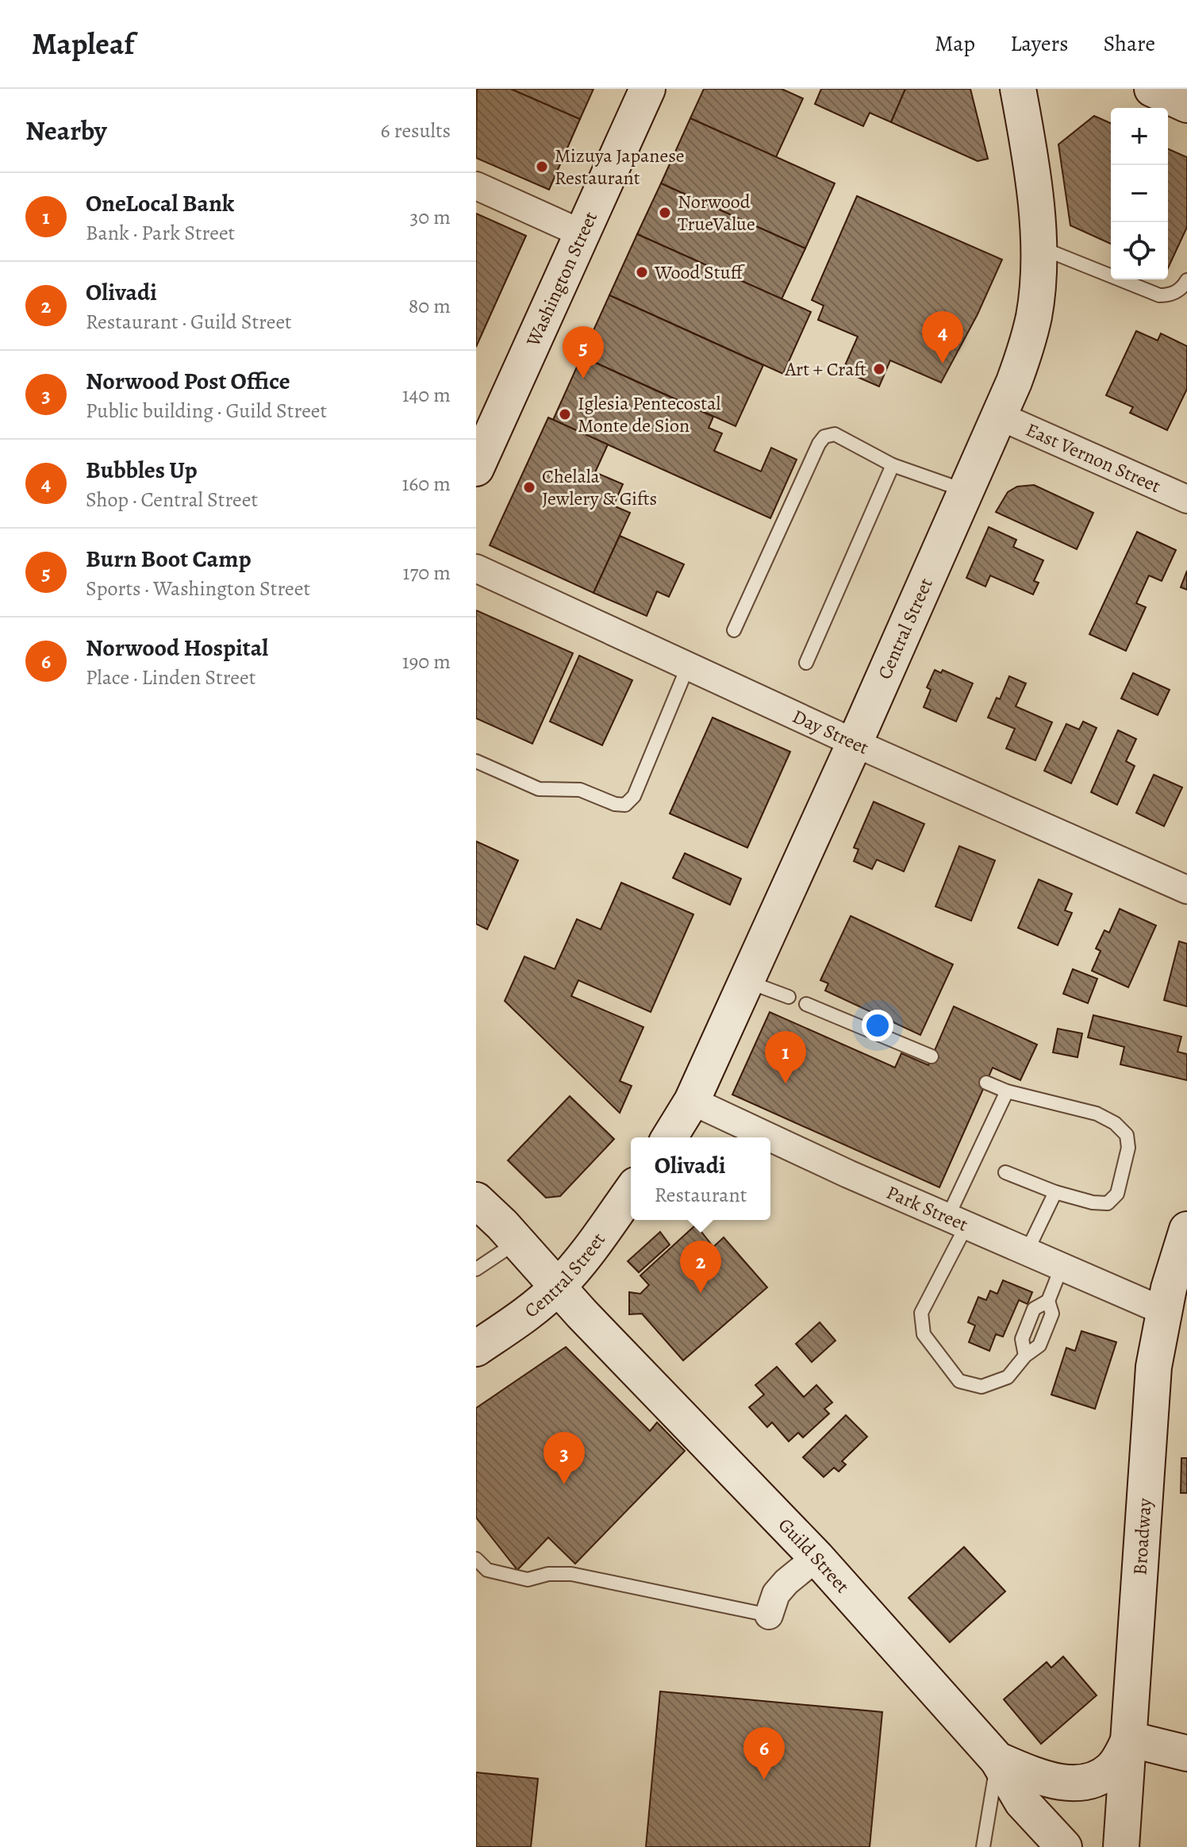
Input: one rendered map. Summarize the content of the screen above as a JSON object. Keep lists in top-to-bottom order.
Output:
{
  "streets": {
    "street": [
      "Washington Street",
      "East Vernon Street",
      "Central Street",
      "Day Street",
      "Park Street",
      "Broadway",
      "Guild Street"
    ]
  },
  "crossings": [
    ["East Vernon Street", "Central Street"],
    ["Central Street", "Day Street"],
    ["Central Street", "Park Street"],
    ["Central Street", "Guild Street"],
    ["Park Street", "Broadway"],
    ["Broadway", "Guild Street"]
  ],
  "places": [
    "Mizuya Japanese Restaurant",
    "Norwood TrueValue",
    "Wood Stuff",
    "Art + Craft",
    "Iglesia Pentecostal Monte de Sion",
    "Chelala Jewlery & Gifts"
  ],
  "page": {
    "header": "Mapleaf",
    "nav": ["Map", "Layers", "Share"],
    "heading": ["Nearby", "6 results"],
    "map_buttons": ["+", "−"],
    "list": [
      {
        "mark": "1",
        "name": "OneLocal Bank",
        "note": "Bank · Park Street",
        "value": "30 m"
      },
      {
        "mark": "2",
        "name": "Olivadi",
        "note": "Restaurant · Guild Street",
        "value": "80 m"
      },
      {
        "mark": "3",
        "name": "Norwood Post Office",
        "note": "Public building · Guild Street",
        "value": "140 m"
      },
      {
        "mark": "4",
        "name": "Bubbles Up",
        "note": "Shop · Central Street",
        "value": "160 m"
      },
      {
        "mark": "5",
        "name": "Burn Boot Camp",
        "note": "Sports · Washington Street",
        "value": "170 m"
      },
      {
        "mark": "6",
        "name": "Norwood Hospital",
        "note": "Place · Linden Street",
        "value": "190 m"
      }
    ],
    "pins": [
      "4",
      "5",
      "1",
      "2",
      "3",
      "6"
    ],
    "popup": ["Olivadi", "Restaurant"]
  }
}
